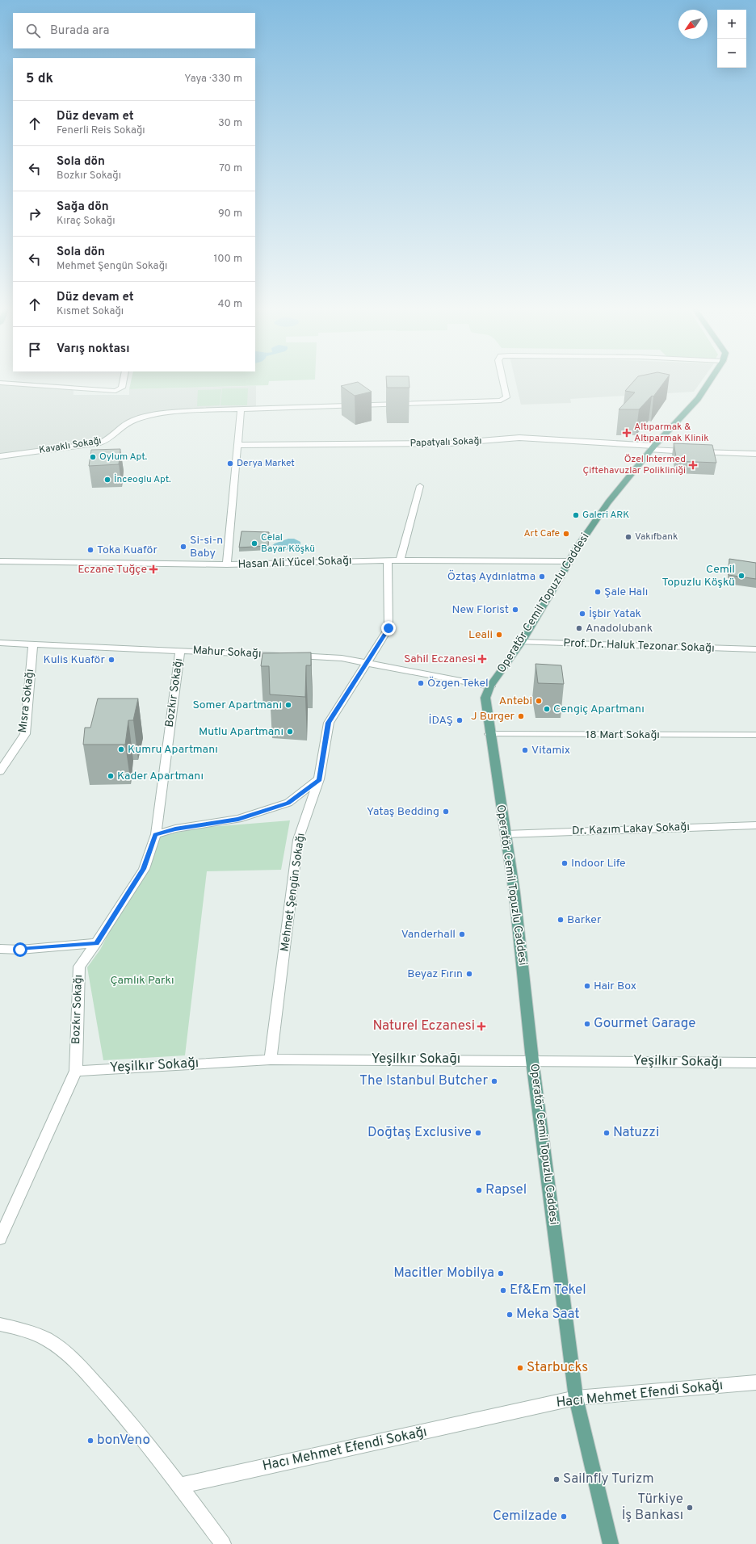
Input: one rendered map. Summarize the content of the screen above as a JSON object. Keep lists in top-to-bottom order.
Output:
{
  "streets": {
    "main road": ["Operatör Cemil Topuzlu Caddesi"],
    "street": [
      "Papatyalı Sokağı",
      "Kavaklı Sokağı",
      "Hasan Ali Yücel Sokağı",
      "Prof. Dr. Haluk Tezonar Sokağı",
      "Mahur Sokağı",
      "Bozkır Sokağı",
      "Mısra Sokağı",
      "18 Mart Sokağı",
      "Dr. Kazım Lakay Sokağı",
      "Mehmet Şengün Sokağı",
      "Yeşilkır Sokağı",
      "Hacı Mehmet Efendi Sokağı"
    ]
  },
  "crossings": [
    ["Papatyalı Sokağı", "Operatör Cemil Topuzlu Caddesi"],
    ["Hasan Ali Yücel Sokağı", "Operatör Cemil Topuzlu Caddesi"],
    ["Hasan Ali Yücel Sokağı", "Mehmet Şengün Sokağı"],
    ["Operatör Cemil Topuzlu Caddesi", "Prof. Dr. Haluk Tezonar Sokağı"],
    ["Operatör Cemil Topuzlu Caddesi", "Mahur Sokağı"],
    ["Operatör Cemil Topuzlu Caddesi", "18 Mart Sokağı"],
    ["Operatör Cemil Topuzlu Caddesi", "Dr. Kazım Lakay Sokağı"],
    ["Operatör Cemil Topuzlu Caddesi", "Yeşilkır Sokağı"],
    ["Operatör Cemil Topuzlu Caddesi", "Hacı Mehmet Efendi Sokağı"],
    ["Mahur Sokağı", "Bozkır Sokağı"],
    ["Mahur Sokağı", "Mısra Sokağı"],
    ["Mahur Sokağı", "Mehmet Şengün Sokağı"],
    ["Bozkır Sokağı", "Yeşilkır Sokağı"],
    ["Mehmet Şengün Sokağı", "Yeşilkır Sokağı"]
  ],
  "parks": ["Çamlık Parkı"],
  "places": {
    "health": [
      "Altıparmak & Altıparmak Klinik",
      "Özel Intermed Çiftehavuzlar Polikliniği",
      "Eczane Tuğçe",
      "Sahil Eczanesi",
      "Naturel Eczanesi"
    ],
    "other": [
      "Oylum Apt.",
      "Derya Market",
      "İnceoglu Apt.",
      "Galeri ARK",
      "Art Cafe",
      "Vakıfbank",
      "Celal Bayar Köşkü",
      "Si-si-n Baby",
      "Toka Kuaför",
      "Cemil Topuzlu Köşkü",
      "Öztaş Aydınlatma",
      "Şale Halı",
      "New Florist",
      "İşbir Yatak",
      "Anadolubank",
      "Leali",
      "Kulis Kuaför",
      "Özgen Tekel",
      "Antebi",
      "Somer Apartmanı",
      "Cengiç Apartmanı",
      "J Burger",
      "İDAŞ",
      "Mutlu Apartmanı",
      "Kumru Apartmanı",
      "Vitamix",
      "Kader Apartmanı",
      "Yataş Bedding",
      "Indoor Life",
      "Barker",
      "Vanderhall",
      "Beyaz Fırın",
      "Hair Box",
      "Gourmet Garage",
      "The Istanbul Butcher",
      "Doğtaş Exclusive",
      "Natuzzi",
      "Rapsel",
      "Macitler Mobilya",
      "Ef&Em Tekel",
      "Meka Saat",
      "Starbucks",
      "bonVeno",
      "Sailnfly Turizm",
      "Türkiye İş Bankası",
      "Cemilzade"
    ]
  },
  "north": "bottom left",
  "page": {
    "map_buttons": ["+", "−"],
    "search": "Burada ara",
    "heading": ["5 dk", "Yaya · 330 m"],
    "list": [
      ["Düz devam et", "Fenerli Reis Sokağı", "30 m"],
      ["Sola dön", "Bozkır Sokağı", "70 m"],
      ["Sağa dön", "Kıraç Sokağı", "90 m"],
      ["Sola dön", "Mehmet Şengün Sokağı", "100 m"],
      ["Düz devam et", "Kısmet Sokağı", "40 m"],
      "Varış noktası"
    ]
  }
}
